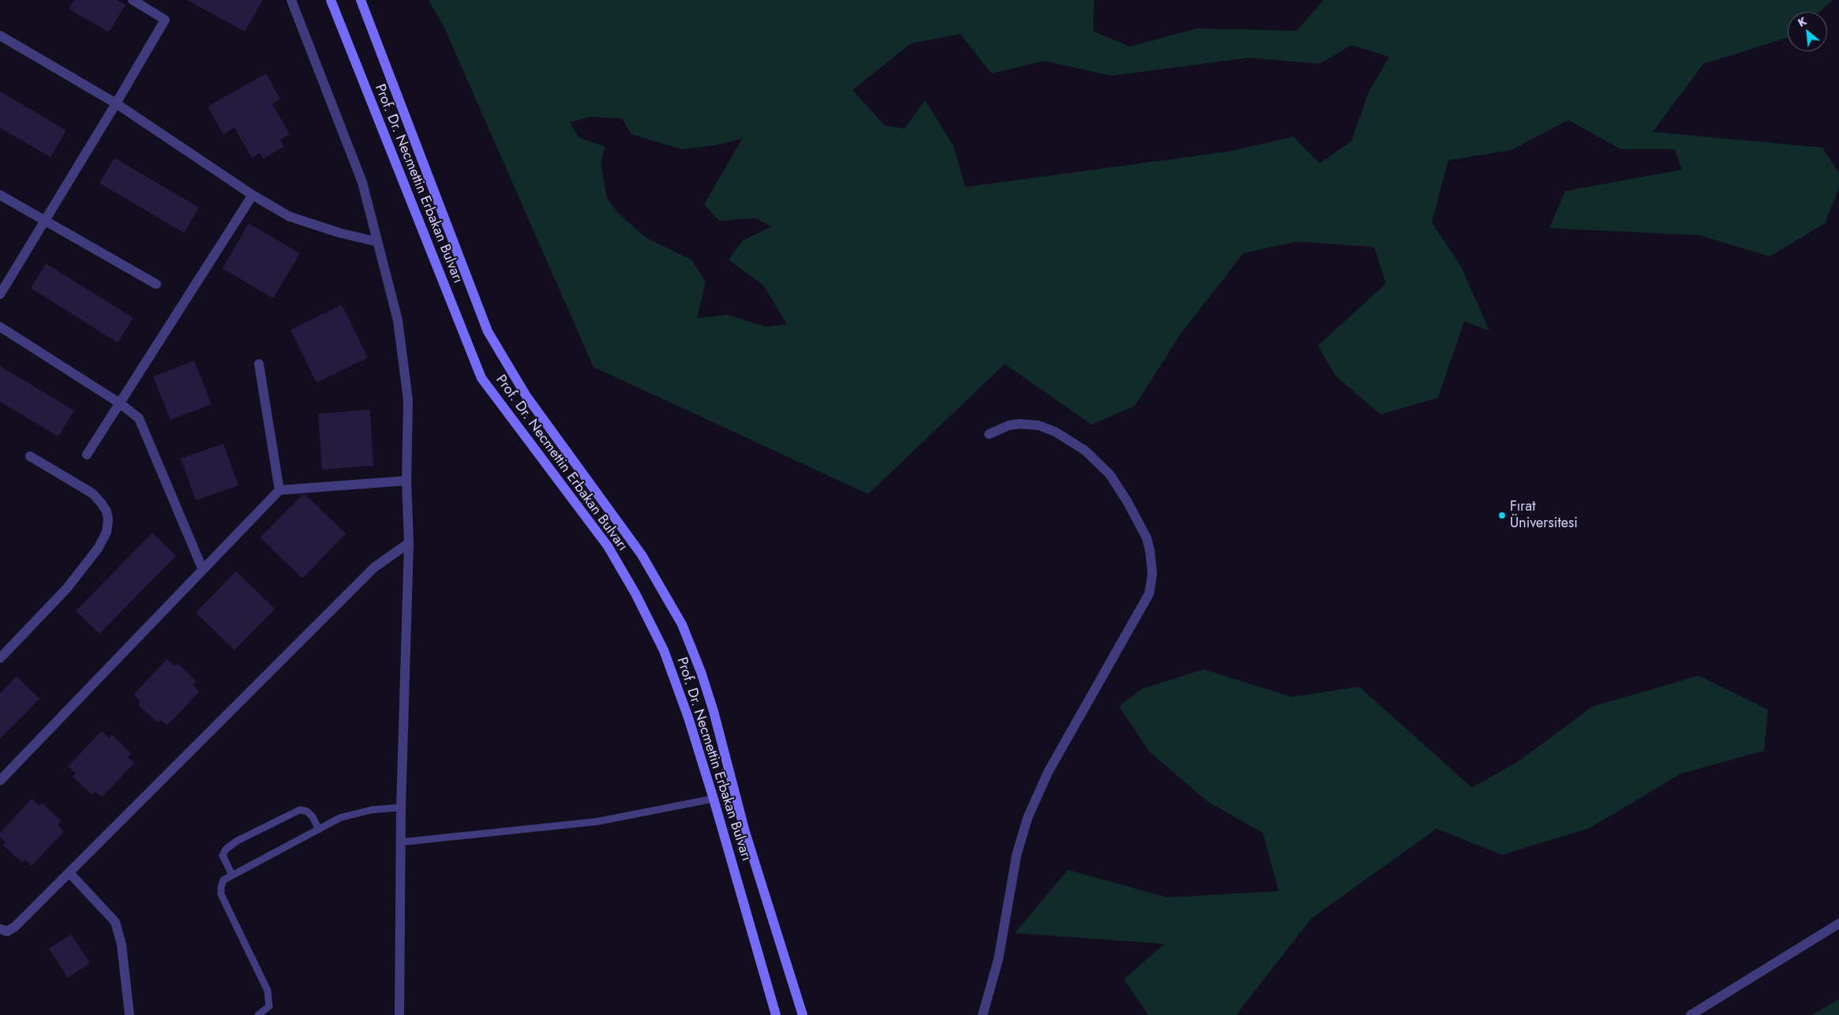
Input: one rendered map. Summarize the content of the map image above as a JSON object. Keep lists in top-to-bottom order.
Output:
{
  "streets": {
    "main road": ["Prof. Dr. Necmettin Erbakan Bulvarı"]
  },
  "places": ["Fırat Üniversitesi"],
  "north": "top left"
}
